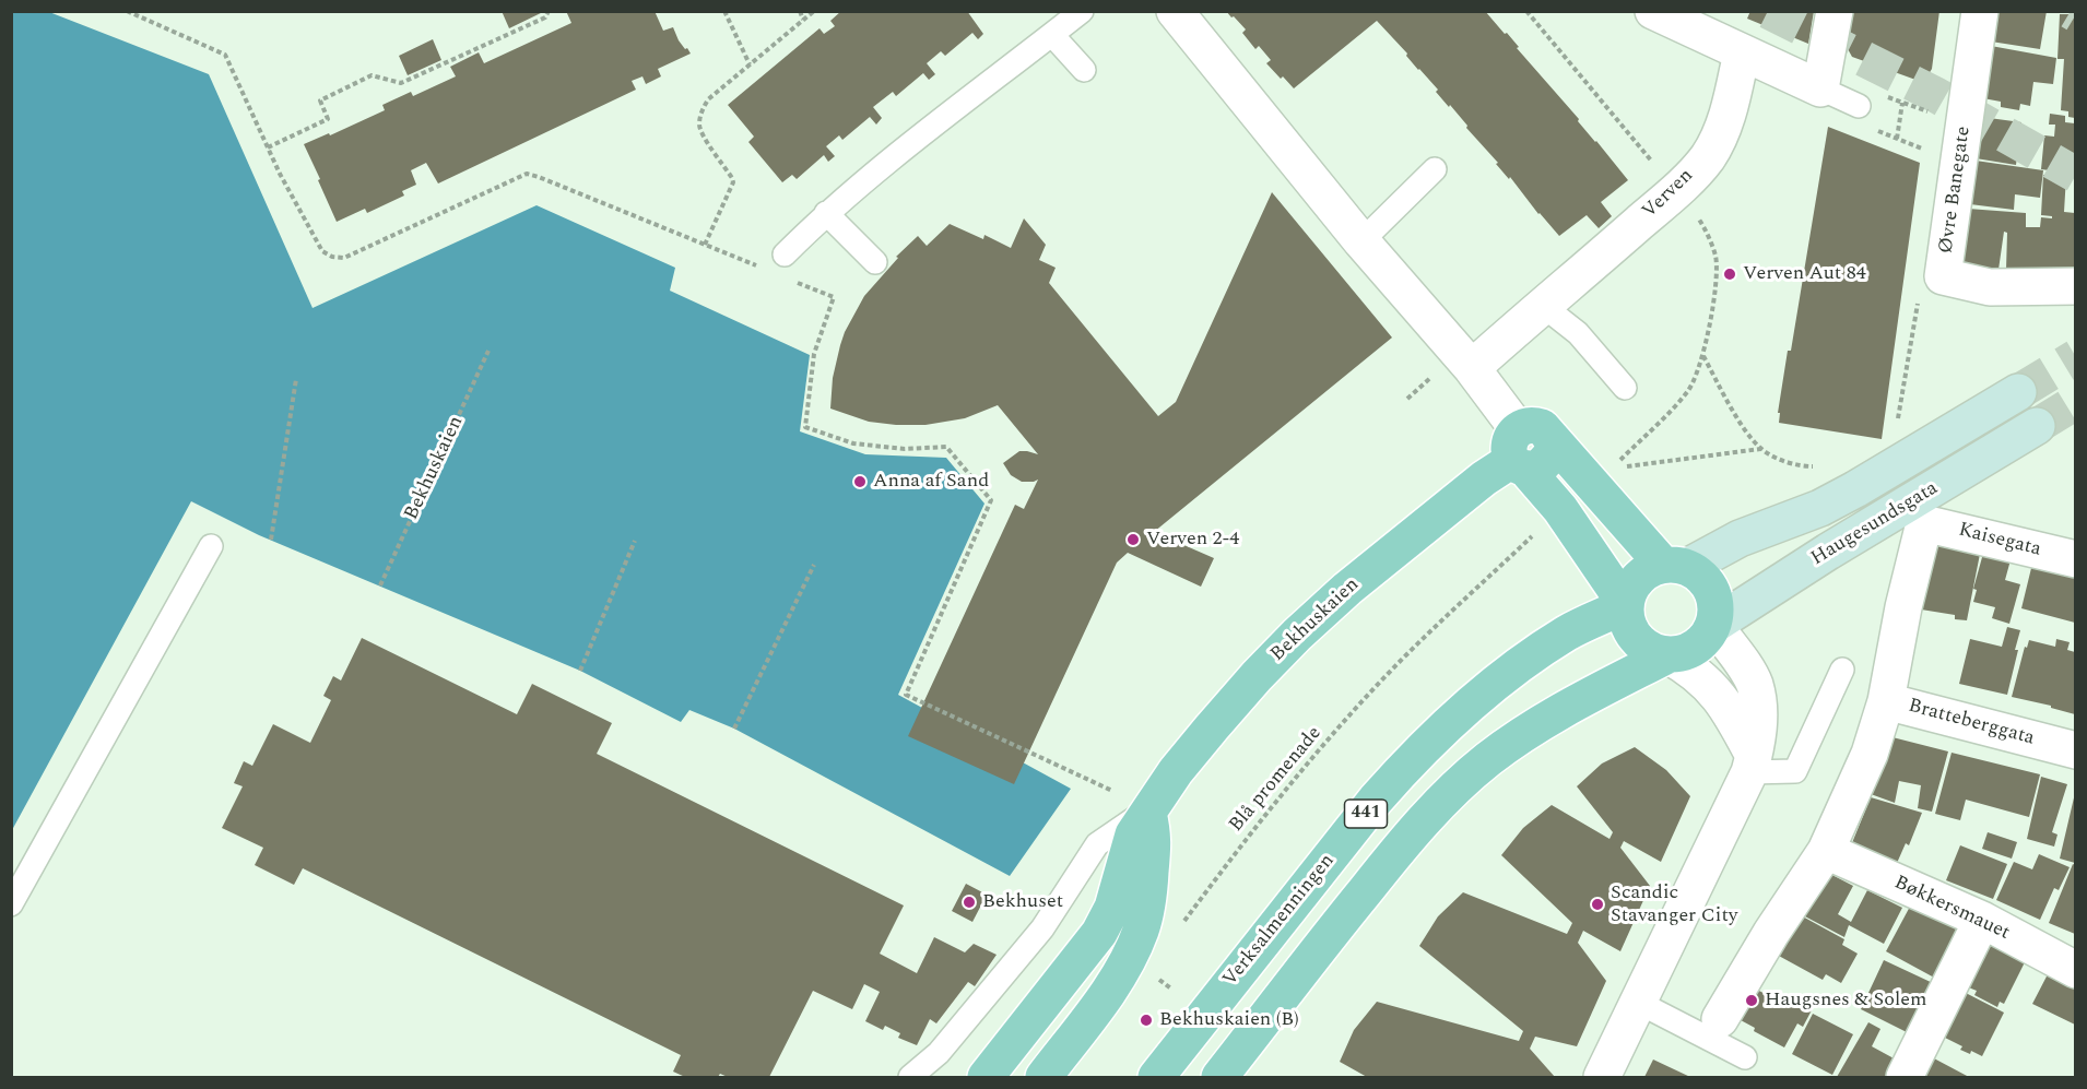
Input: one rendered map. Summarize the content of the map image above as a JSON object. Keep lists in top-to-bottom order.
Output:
{
  "streets": {
    "main road": [
      "Bekhuskaien",
      "Haugesundsgata",
      "441",
      "Verksalmenningen"
    ],
    "street": [
      "Øvre Banegate",
      "Verven",
      "Kaisegata",
      "Bratteberggata",
      "Bøkkersmauet"
    ],
    "path": ["Blå promenade"]
  },
  "crossings": [
    ["Bekhuskaien", "Haugesundsgata"],
    ["Bekhuskaien", "441"],
    ["Bekhuskaien", "Verksalmenningen"],
    ["Haugesundsgata", "441"],
    ["Haugesundsgata", "Verksalmenningen"],
    ["Kaisegata", "Bratteberggata"],
    ["441", "Verksalmenningen"]
  ],
  "places": [
    "Verven Aut 84",
    "Anna af Sand",
    "Verven 2-4",
    "Bekhuset",
    "Scandic Stavanger City",
    "Haugsnes & Solem",
    "Bekhuskaien (B)"
  ]
}
